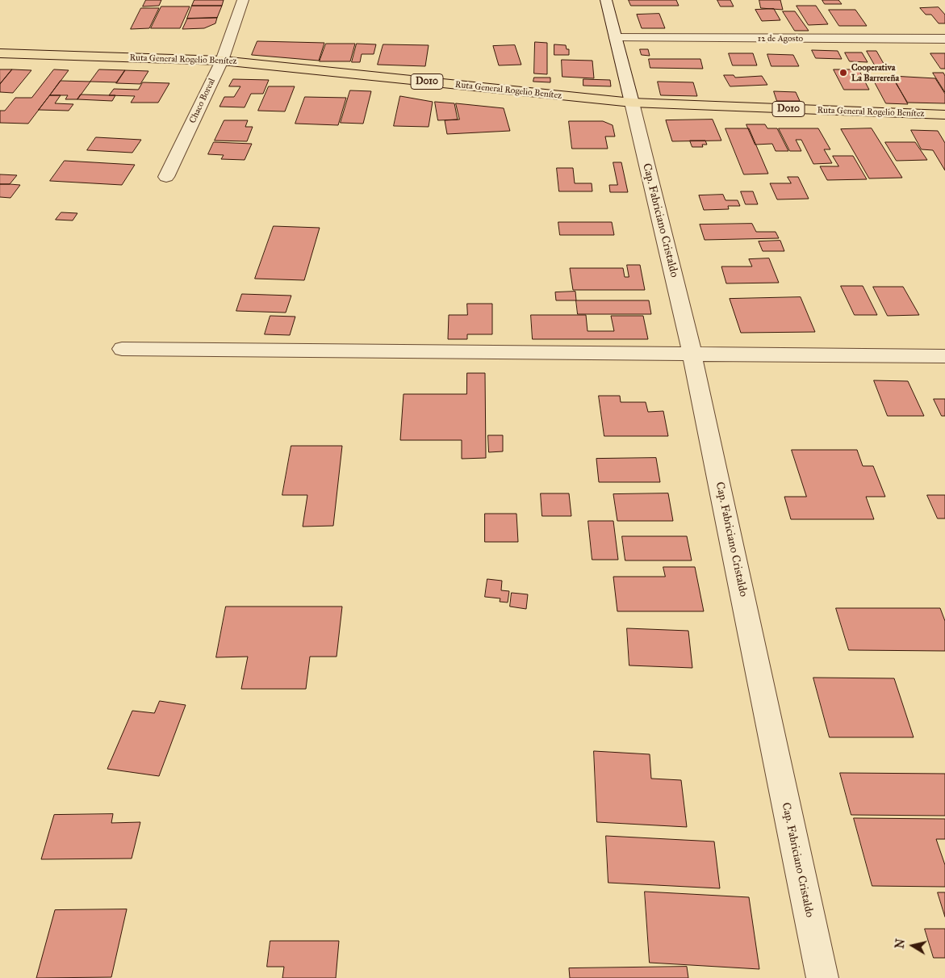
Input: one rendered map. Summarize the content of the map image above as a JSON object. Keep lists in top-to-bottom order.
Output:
{
  "streets": {
    "main road": ["Ruta General Rogelio Benítez", "D010"],
    "street": ["12 de Agosto", "Chaco Boreal", "Cap. Fabriciano Cristaldo"]
  },
  "crossings": [
    ["12 de Agosto", "Cap. Fabriciano Cristaldo"],
    ["Ruta General Rogelio Benítez", "Chaco Boreal"],
    ["Ruta General Rogelio Benítez", "Cap. Fabriciano Cristaldo"]
  ],
  "places": ["Cooperativa La Barrereña"],
  "north": "left"
}
